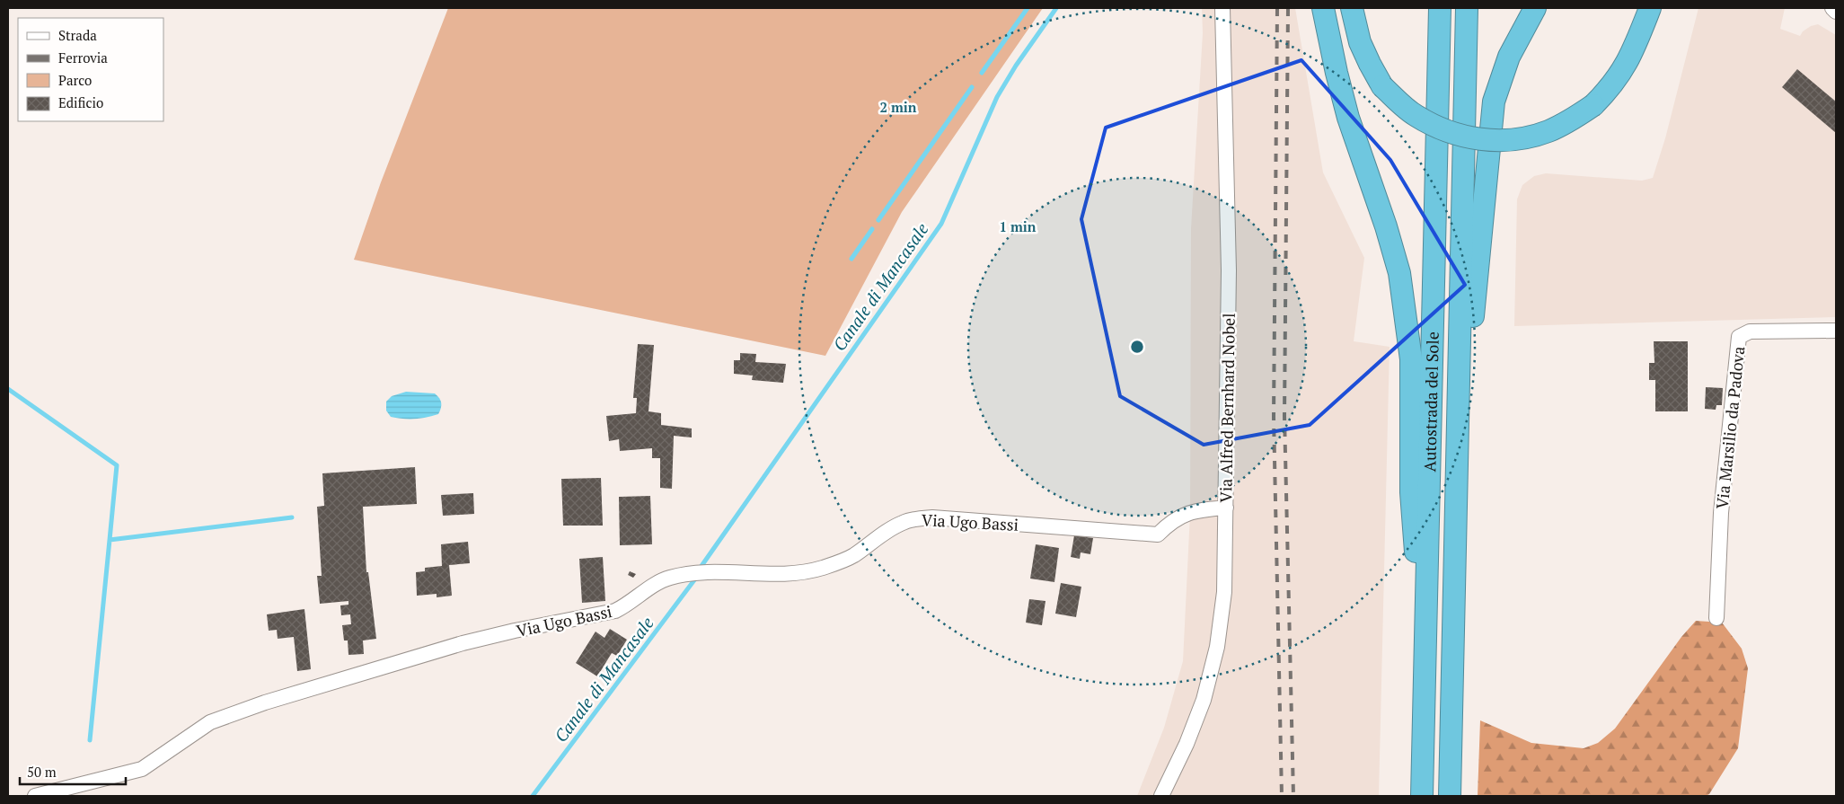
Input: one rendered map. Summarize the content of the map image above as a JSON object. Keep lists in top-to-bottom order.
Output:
{
  "streets": {
    "highway": ["Autostrada del Sole"],
    "street": ["Via Alfred Bernhard Nobel", "Via Marsilio da Padova", "Via Ugo Bassi"]
  },
  "crossings": [
    ["Via Alfred Bernhard Nobel", "Via Ugo Bassi"]
  ],
  "water": ["Canale di Mancasale"],
  "legend": [
    "Strada",
    "Ferrovia",
    "Parco",
    "Edificio"
  ],
  "scale_bar": "50 m",
  "rings": ["2 min", "1 min"]
}
